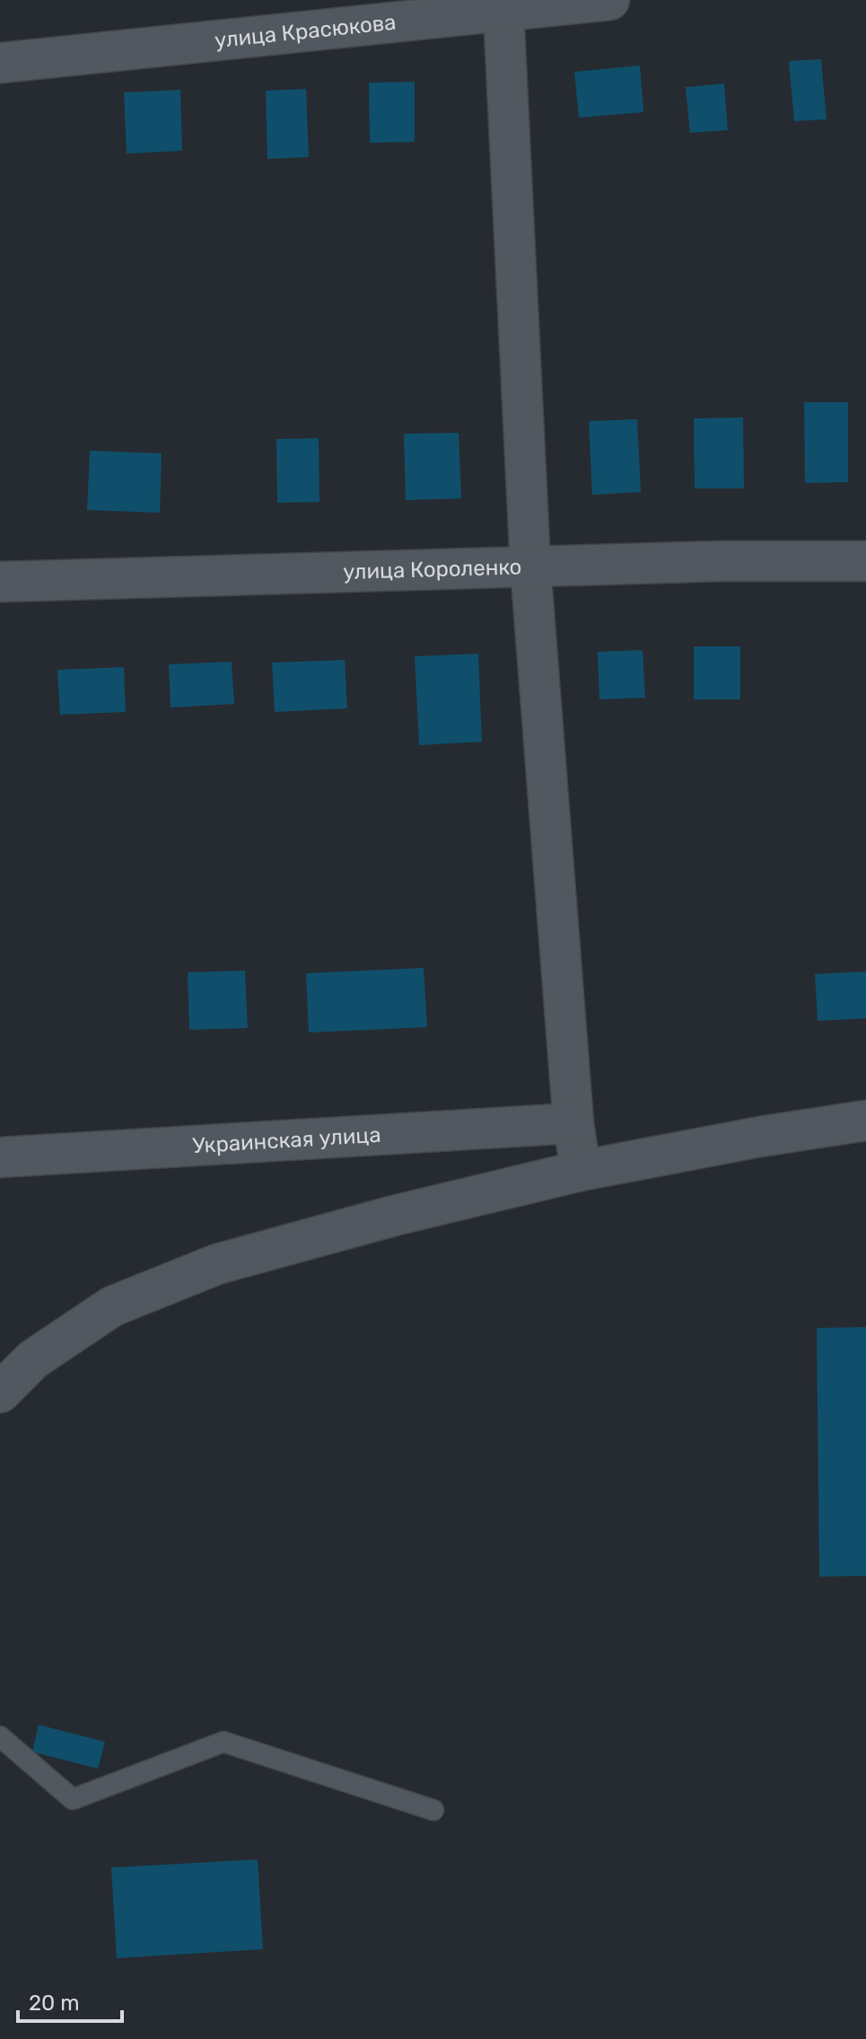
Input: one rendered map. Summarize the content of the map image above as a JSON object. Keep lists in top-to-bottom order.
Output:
{
  "streets": {
    "street": ["улица Красюкова", "улица Короленко", "Украинская улица"]
  },
  "scale_bar": "20 m"
}
